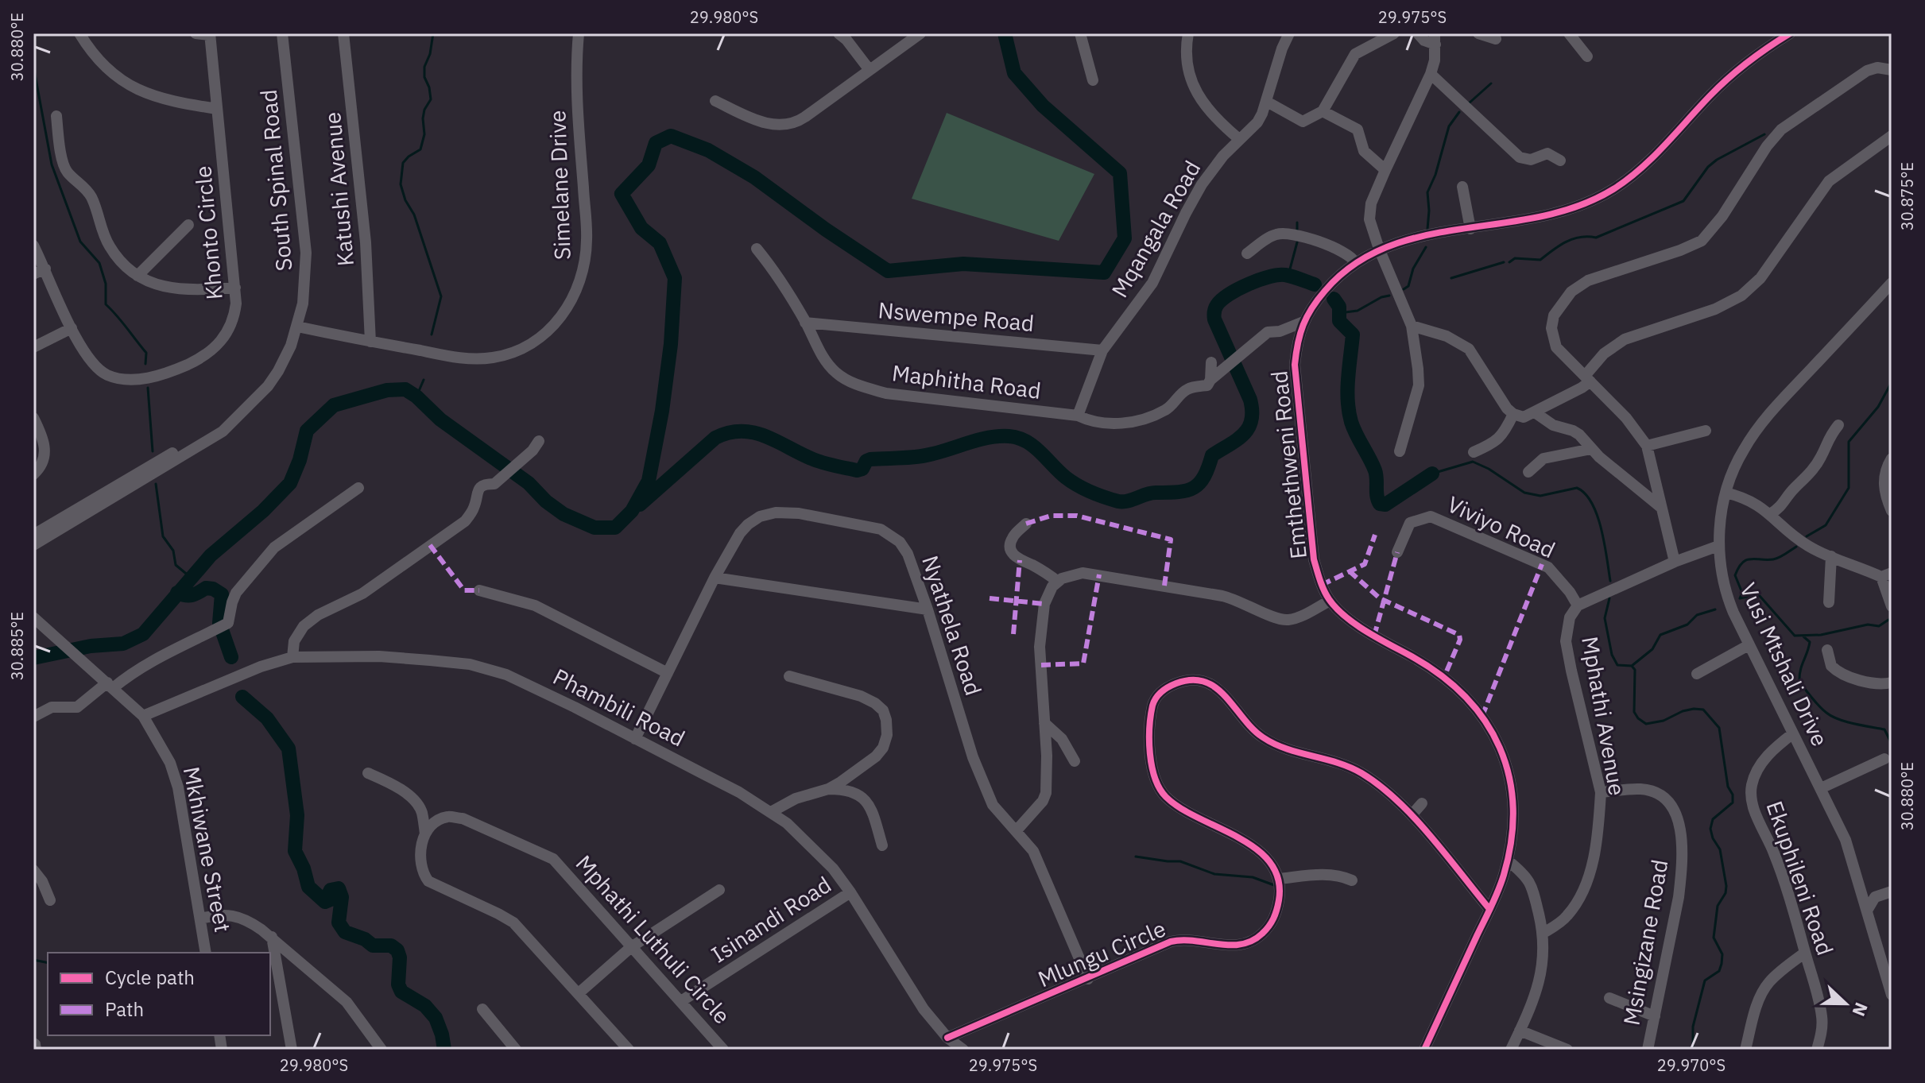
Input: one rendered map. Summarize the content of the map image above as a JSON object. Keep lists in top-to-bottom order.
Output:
{
  "streets": {
    "street": [
      "South Spinal Road",
      "Simelane Drive",
      "Katushi Avenue",
      "Mqangala Road",
      "Khonto Circle",
      "Nswempe Road",
      "Maphitha Road",
      "Emthethweni Road",
      "Viviyo Road",
      "Nyathela Road",
      "Vusi Mtshali Drive",
      "Phambili Road",
      "Mphathi Avenue",
      "Mkhiwane Street",
      "Ekuphileni Road",
      "Isinandi Road",
      "Mphathi Luthuli Circle",
      "Msingizane Road",
      "Mlungu Circle"
    ]
  },
  "crossings": [
    ["South Spinal Road", "Simelane Drive"],
    ["Simelane Drive", "Katushi Avenue"],
    ["Mqangala Road", "Nswempe Road"],
    ["Mqangala Road", "Maphitha Road"],
    ["Nswempe Road", "Maphitha Road"],
    ["Maphitha Road", "Emthethweni Road"],
    ["Viviyo Road", "Mphathi Avenue"],
    ["Nyathela Road", "Phambili Road"],
    ["Nyathela Road", "Mlungu Circle"],
    ["Vusi Mtshali Drive", "Mphathi Avenue"],
    ["Vusi Mtshali Drive", "Ekuphileni Road"],
    ["Phambili Road", "Mkhiwane Street"],
    ["Phambili Road", "Isinandi Road"],
    ["Phambili Road", "Mlungu Circle"],
    ["Mphathi Avenue", "Msingizane Road"],
    ["Isinandi Road", "Mphathi Luthuli Circle"]
  ],
  "legend": ["Cycle path", "Path"],
  "north": "right",
  "coordinates": [
    "29.980°S",
    "29.975°S",
    "30.880°E",
    "30.875°E",
    "30.885°E",
    "29.970°S"
  ]
}
